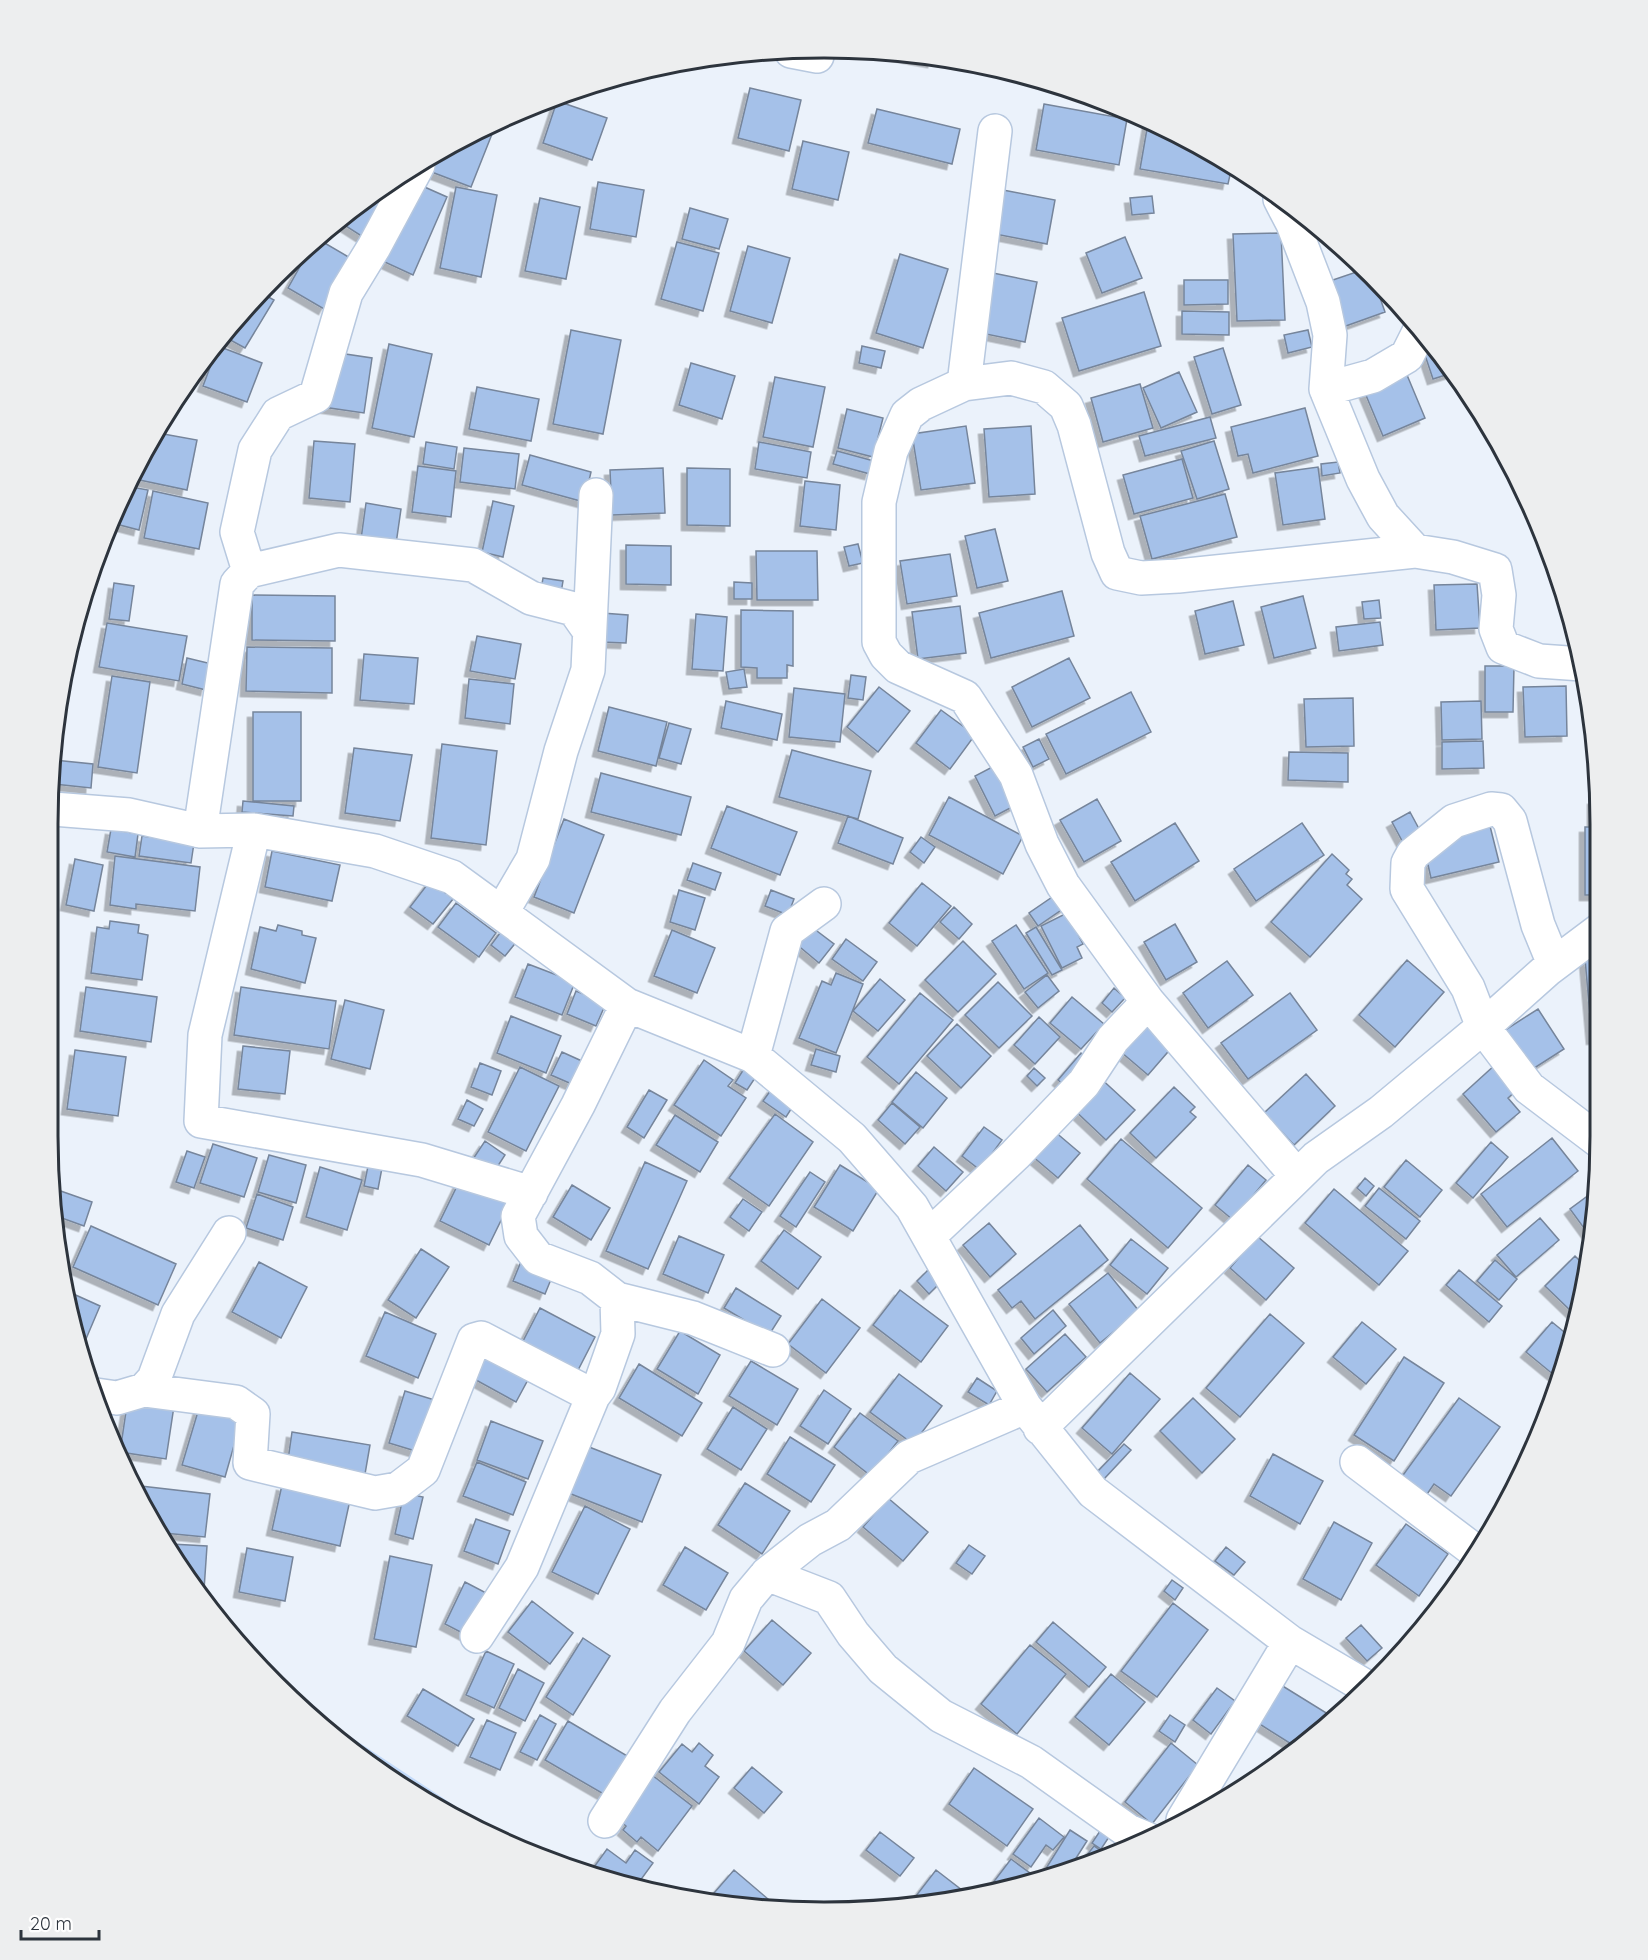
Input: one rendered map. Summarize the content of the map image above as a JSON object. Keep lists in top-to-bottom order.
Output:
{
  "scale_bar": "20 m"
}
